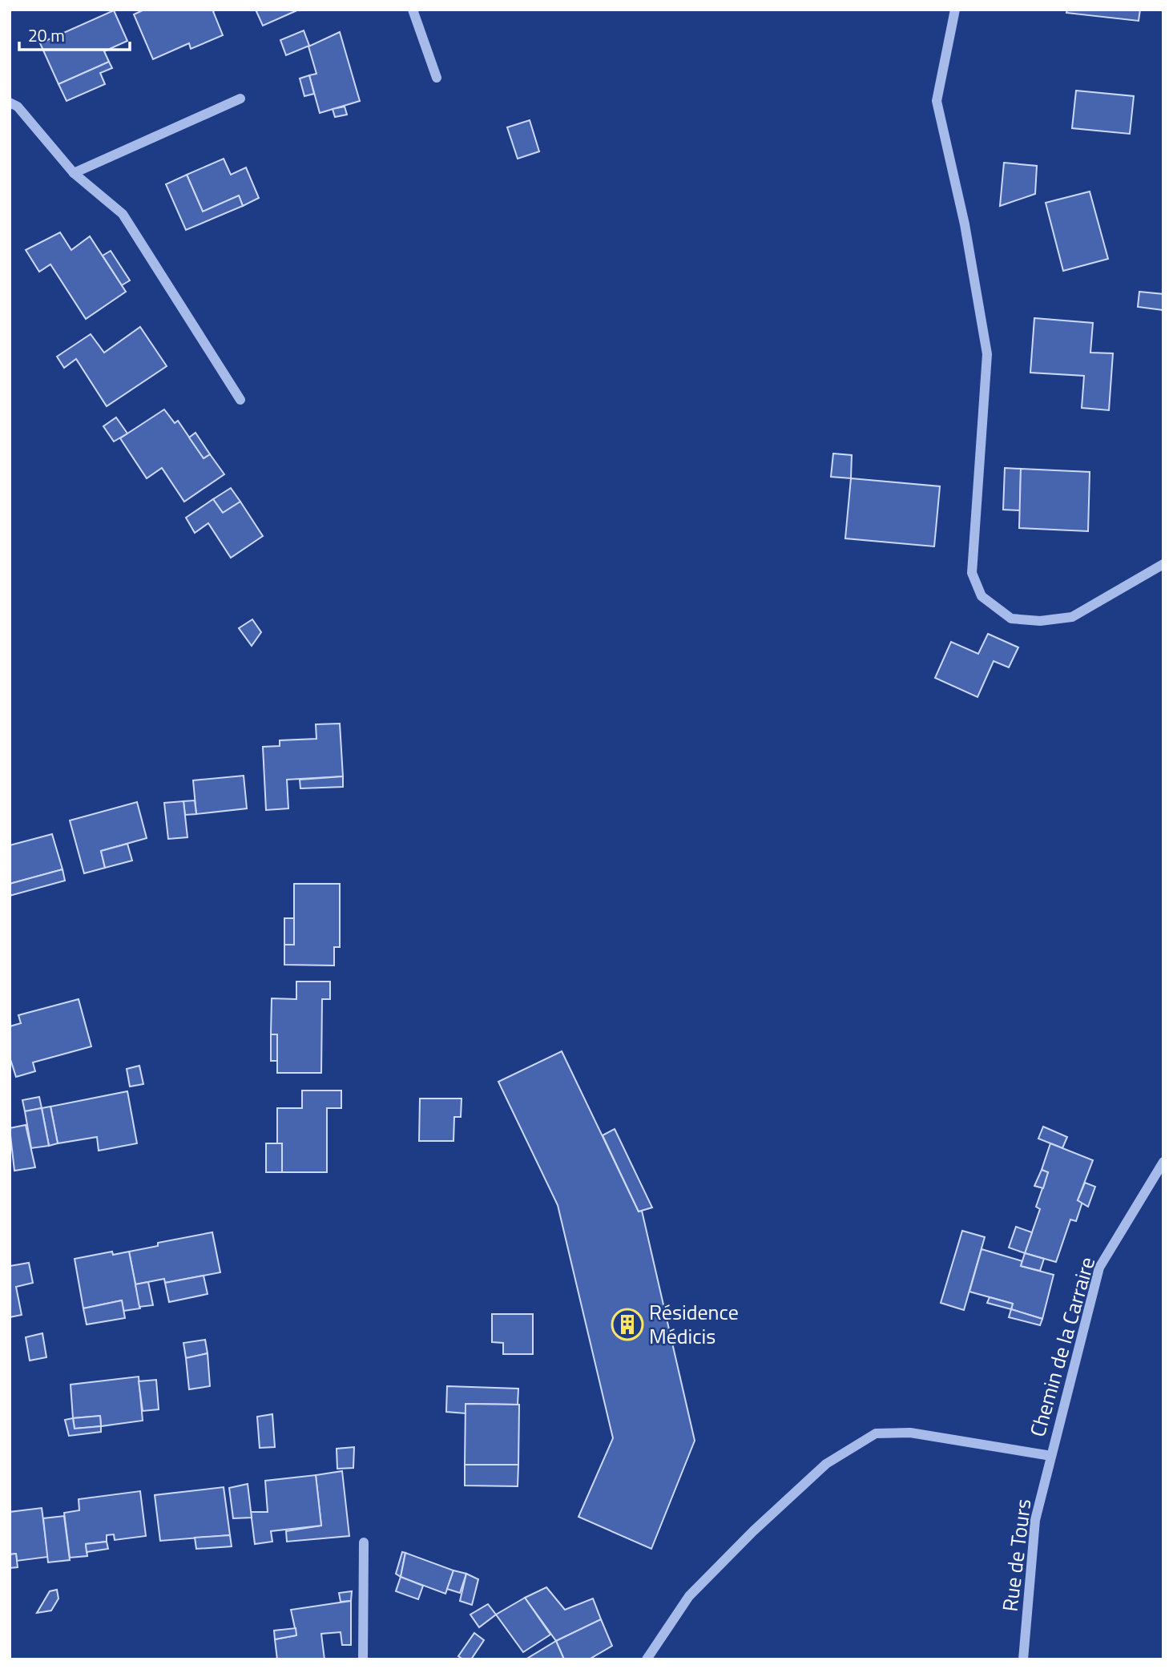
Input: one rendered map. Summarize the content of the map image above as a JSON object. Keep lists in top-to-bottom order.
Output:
{
  "streets": {
    "street": ["Chemin de la Carraire", "Rue de Tours"]
  },
  "crossings": [
    ["Chemin de la Carraire", "Rue de Tours"]
  ],
  "places": {
    "building": ["Résidence Médicis"]
  },
  "scale_bar": "20 m"
}
